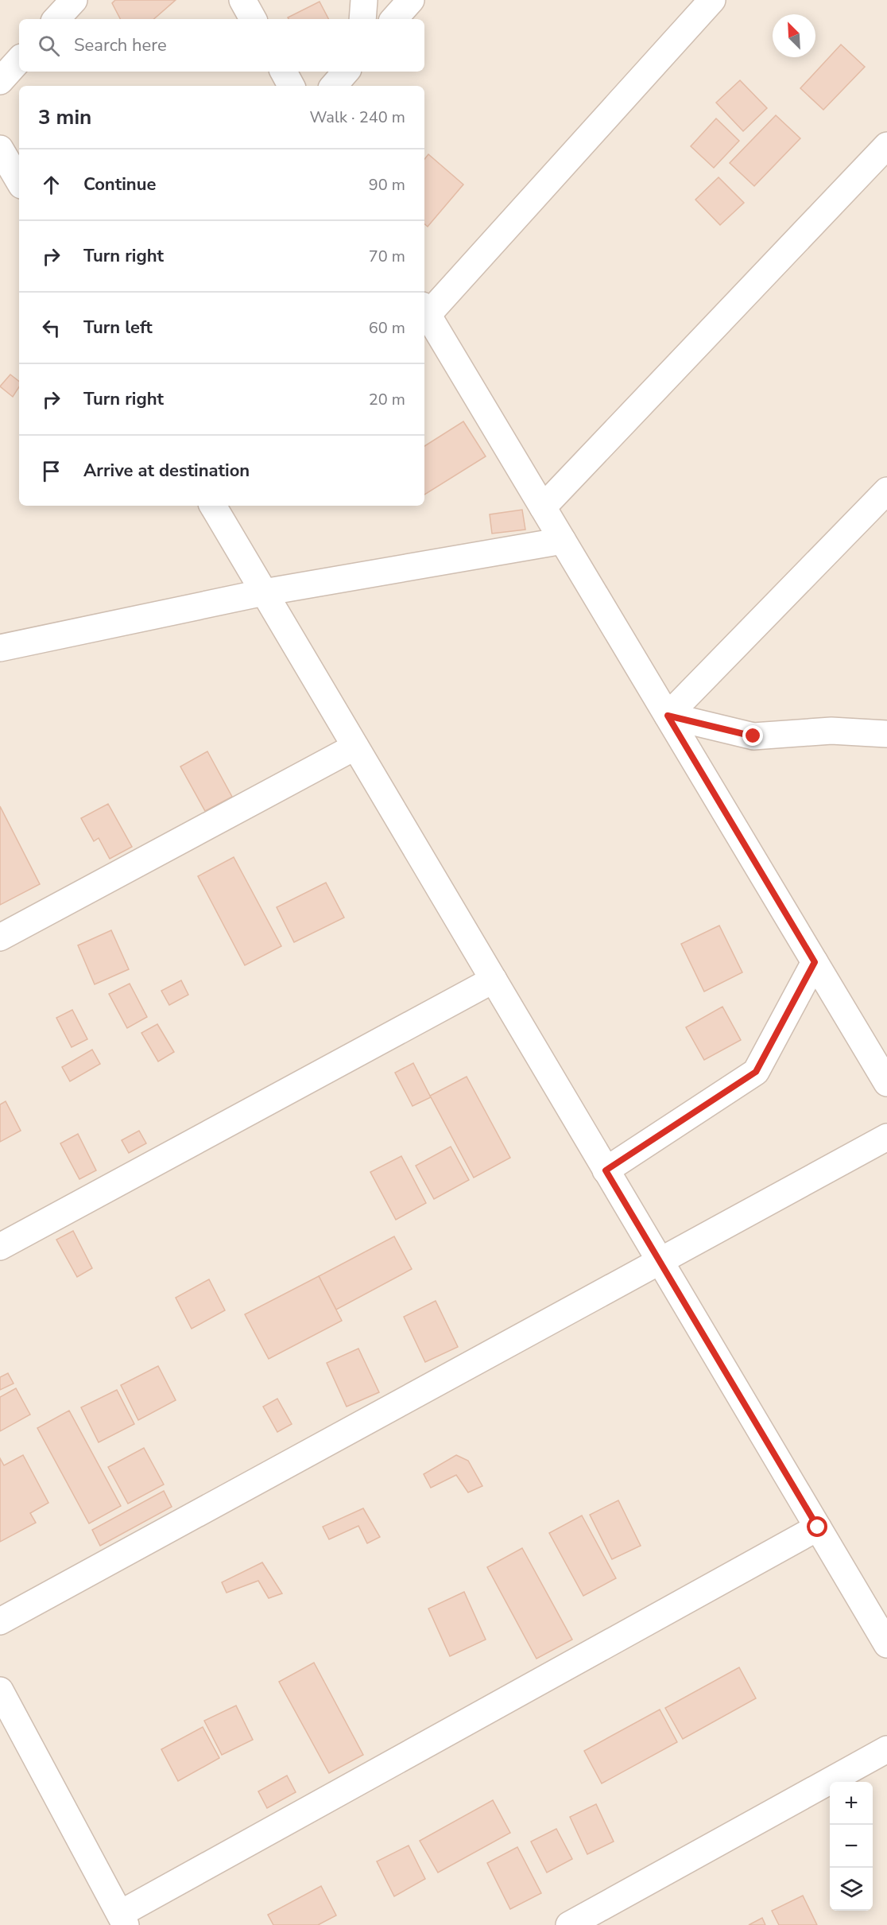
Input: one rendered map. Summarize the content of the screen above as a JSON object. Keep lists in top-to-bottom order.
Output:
{
  "north": "top left",
  "page": {
    "search": "Search here",
    "heading": ["3 min", "Walk · 240 m"],
    "list": [
      ["Continue", "90 m"],
      ["Turn right", "70 m"],
      ["Turn left", "60 m"],
      ["Turn right", "20 m"],
      "Arrive at destination"
    ],
    "map_buttons": ["+", "−"]
  }
}
